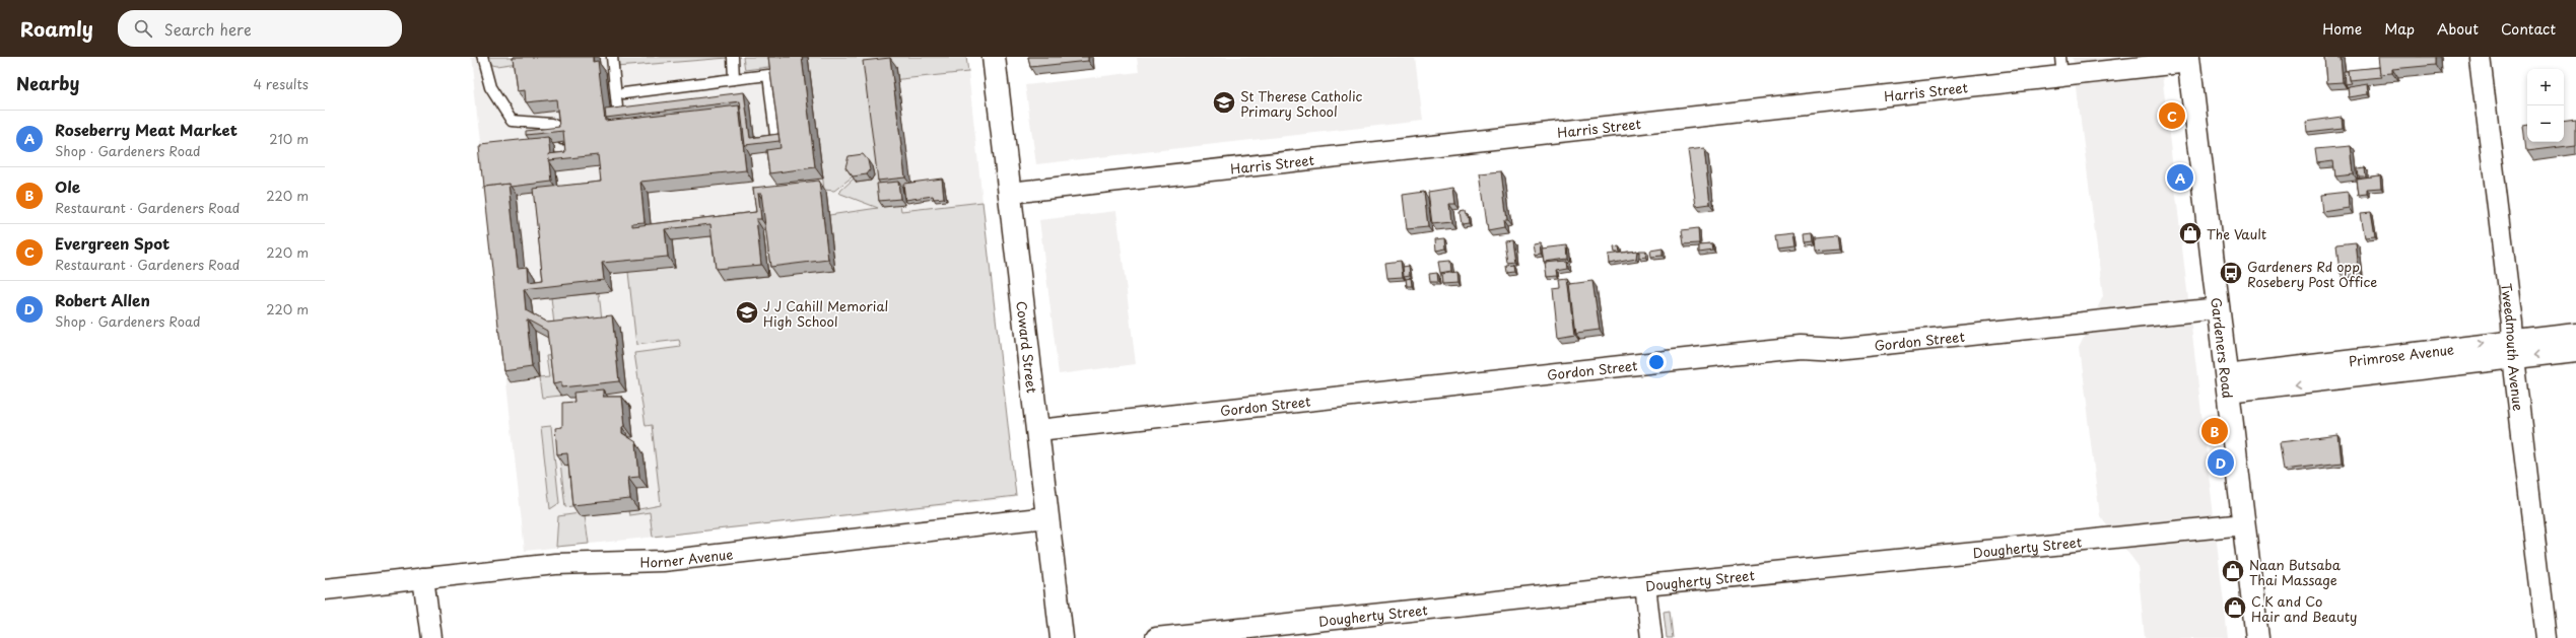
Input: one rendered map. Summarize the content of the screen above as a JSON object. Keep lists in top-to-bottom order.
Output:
{
  "streets": {
    "street": [
      "Harris Street",
      "Gordon Street",
      "Coward Street",
      "Tweedmouth Avenue",
      "Gardeners Road",
      "Primrose Avenue",
      "Dougherty Street",
      "Horner Avenue"
    ]
  },
  "crossings": [
    ["Harris Street", "Coward Street"],
    ["Harris Street", "Gardeners Road"],
    ["Gordon Street", "Coward Street"],
    ["Gordon Street", "Gardeners Road"],
    ["Coward Street", "Horner Avenue"],
    ["Tweedmouth Avenue", "Primrose Avenue"],
    ["Gardeners Road", "Primrose Avenue"],
    ["Gardeners Road", "Dougherty Street"]
  ],
  "places": {
    "school or university": ["St Therese Catholic Primary School", "J J Cahill Memorial High School"],
    "shop": ["The Vault", "Naan Butsaba Thai Massage", "C.K and Co Hair and Beauty"],
    "bus stop": ["Gardeners Rd opp Rosebery Post Office"]
  },
  "page": {
    "header": "Roamly",
    "search": "Search here",
    "nav": [
      "Home",
      "Map",
      "About",
      "Contact"
    ],
    "heading": ["Nearby", "4 results"],
    "map_buttons": ["+", "−"],
    "pins": [
      "C",
      "A",
      "B",
      "D"
    ],
    "list": [
      {
        "mark": "A",
        "name": "Roseberry Meat Market",
        "note": "Shop · Gardeners Road",
        "value": "210 m"
      },
      {
        "mark": "B",
        "name": "Ole",
        "note": "Restaurant · Gardeners Road",
        "value": "220 m"
      },
      {
        "mark": "C",
        "name": "Evergreen Spot",
        "note": "Restaurant · Gardeners Road",
        "value": "220 m"
      },
      {
        "mark": "D",
        "name": "Robert Allen",
        "note": "Shop · Gardeners Road",
        "value": "220 m"
      }
    ]
  }
}
